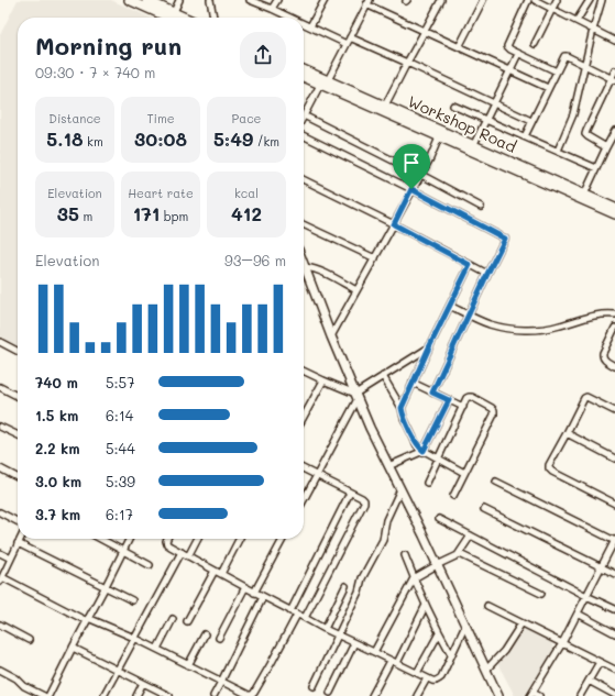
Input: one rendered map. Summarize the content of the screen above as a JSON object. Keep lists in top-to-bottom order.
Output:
{
  "streets": {
    "main road": ["Workshop Road"]
  },
  "page": {
    "heading": ["Morning run", "09:30 · 7 × 740 m"],
    "stats": [
      ["Distance", "5.18 km"],
      ["Time", "30:08"],
      ["Pace", "5:49 /km"],
      ["Elevation", "35 m"],
      ["Heart rate", "171 bpm"],
      ["kcal", "412"]
    ],
    "chart": ["Elevation", "93–96 m"],
    "list": [
      {
        "name": "740 m",
        "note": "5:57"
      },
      {
        "name": "1.5 km",
        "note": "6:14"
      },
      {
        "name": "2.2 km",
        "note": "5:44"
      },
      {
        "name": "3.0 km",
        "note": "5:39"
      },
      {
        "name": "3.7 km",
        "note": "6:17"
      }
    ]
  }
}
